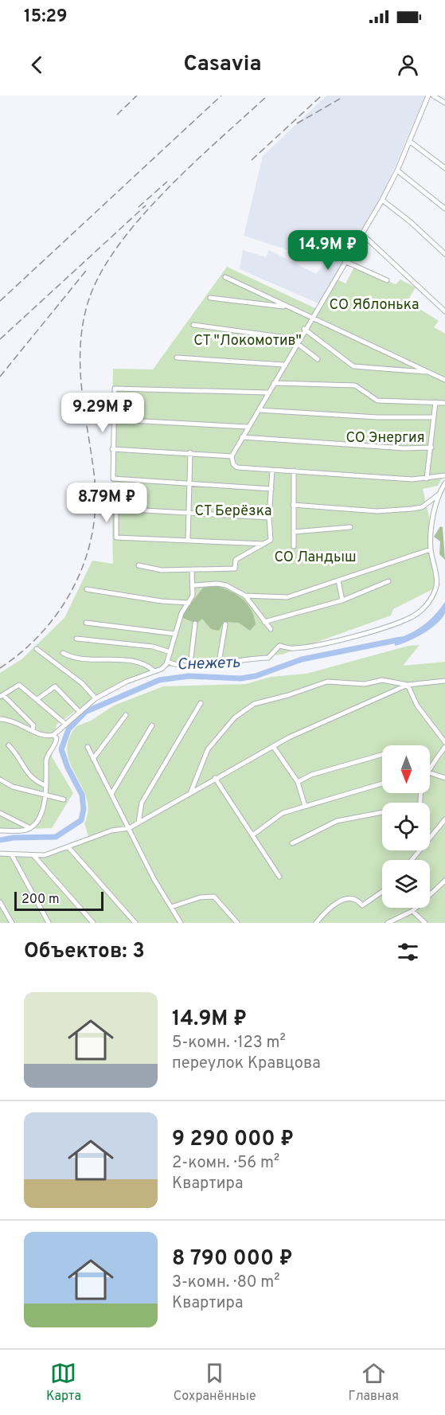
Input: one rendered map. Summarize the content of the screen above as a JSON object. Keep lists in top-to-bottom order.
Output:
{
  "water": ["Снежеть"],
  "parks": [
    "СО Яблонька",
    "СТ \"Локомотив\"",
    "СО Энергия",
    "СТ Берёзка",
    "СО Ландыш"
  ],
  "scale_bar": "200 m",
  "north": "bottom",
  "page": {
    "status": "15:29",
    "header": "Casavia",
    "price": ["14.9M ₽", "9.29M ₽", "8.79M ₽"],
    "scale": "200 m",
    "heading": "Объектов: 3",
    "list": [
      {
        "name": "14.9M ₽",
        "note": "5-комн. · 123 m² · переулок Кравцова"
      },
      {
        "name": "9 290 000 ₽",
        "note": "2-комн. · 56 m² · Квартира"
      },
      {
        "name": "8 790 000 ₽",
        "note": "3-комн. · 80 m² · Квартира"
      }
    ],
    "tabs": ["Карта", "Сохранённые", "Главная"]
  }
}
